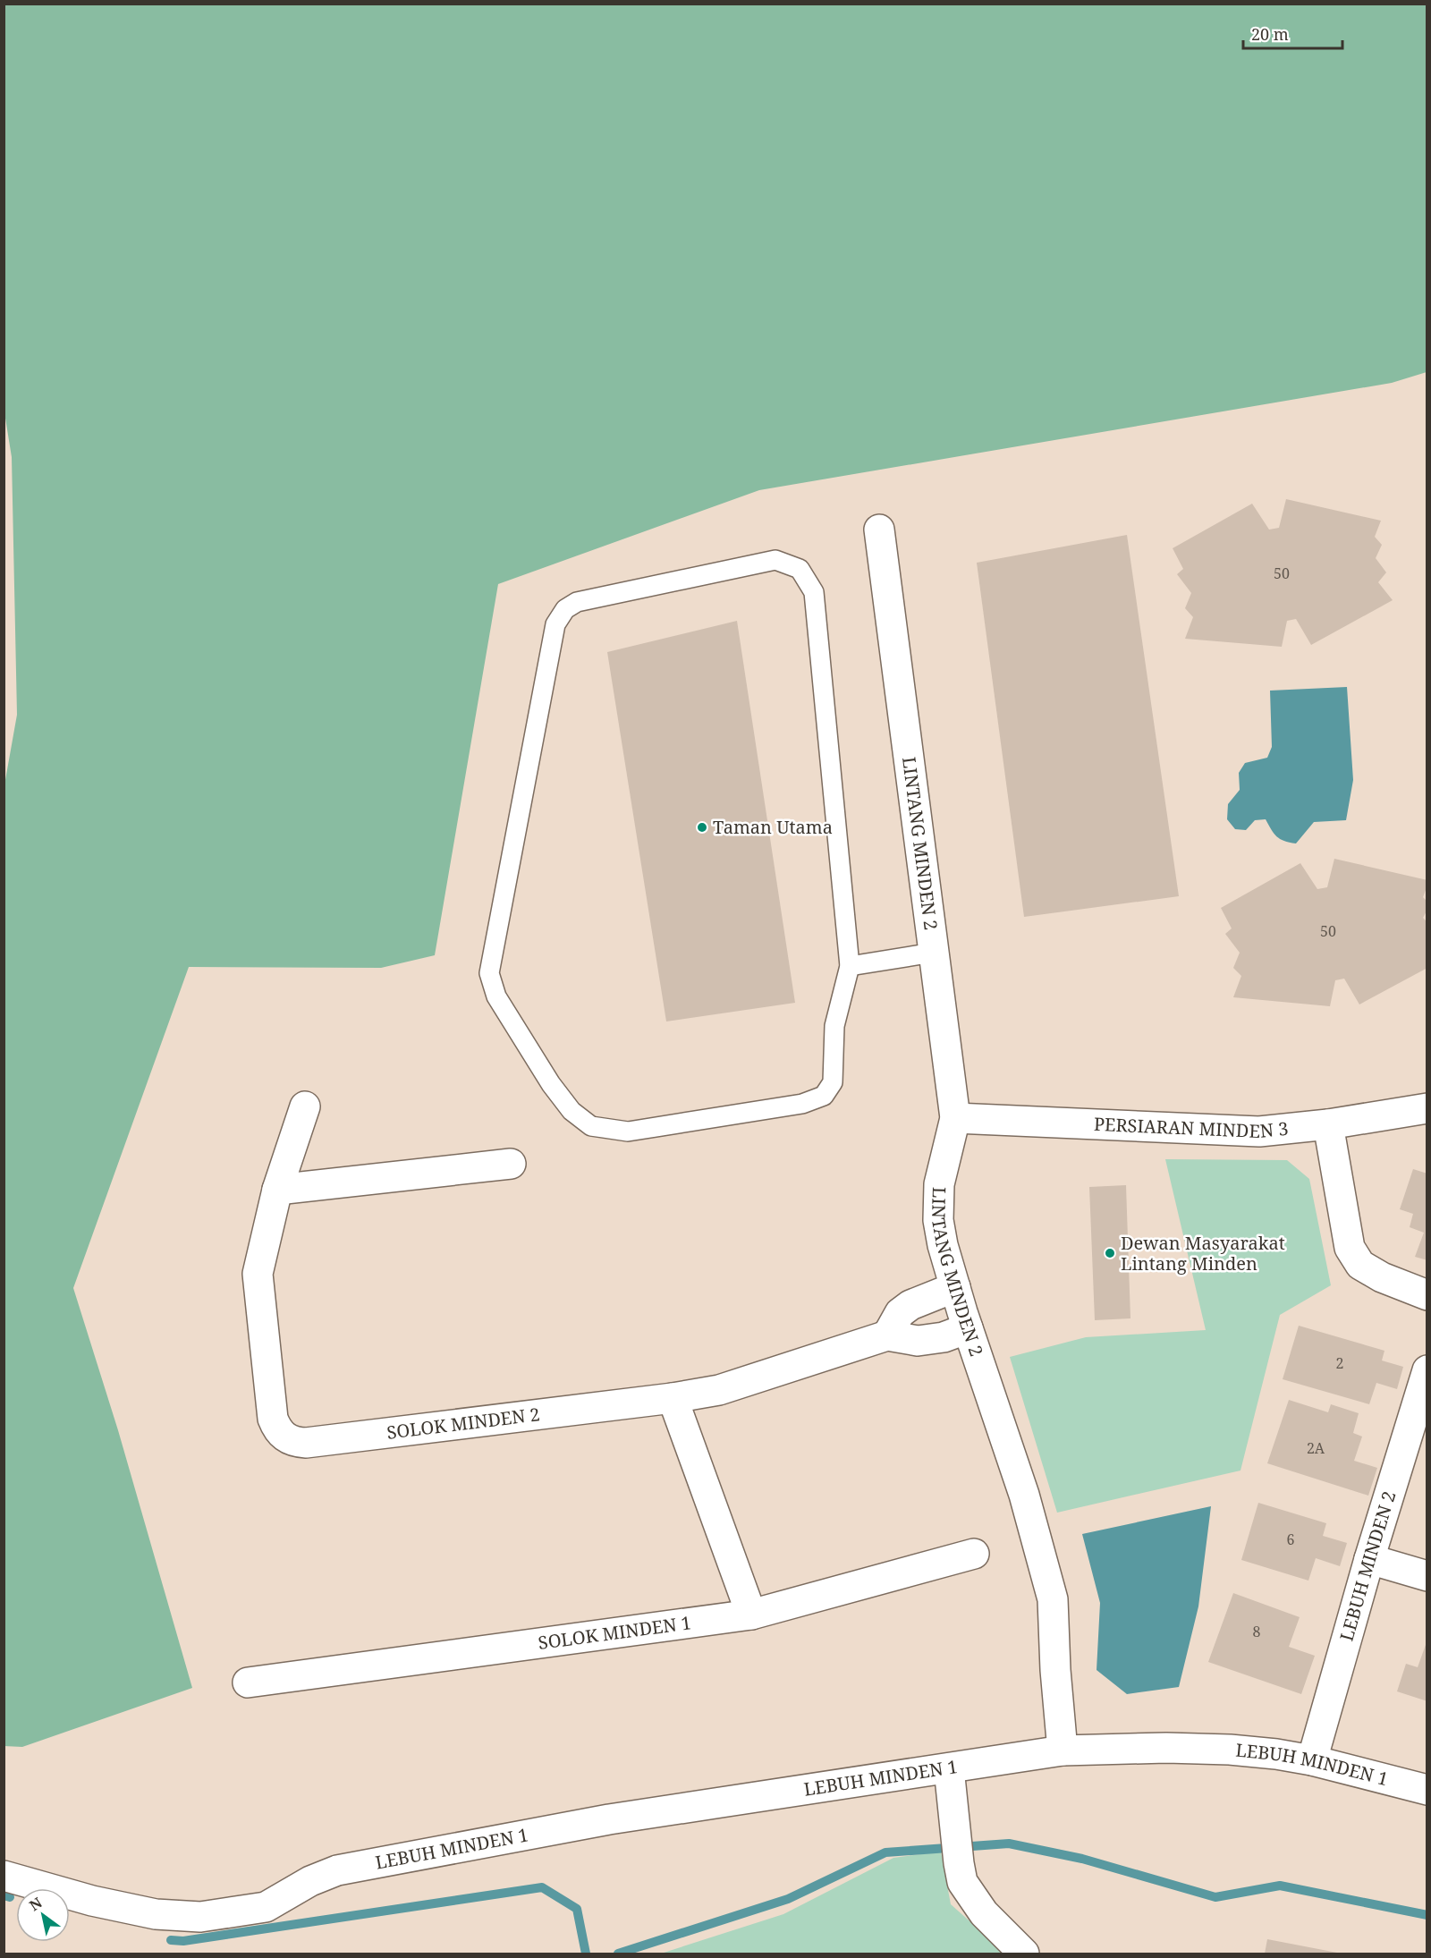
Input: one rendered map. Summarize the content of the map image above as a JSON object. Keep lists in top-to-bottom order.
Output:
{
  "streets": {
    "street": [
      "LINTANG MINDEN 2",
      "PERSIARAN MINDEN 3",
      "SOLOK MINDEN 2",
      "LEBUH MINDEN 2",
      "SOLOK MINDEN 1",
      "LEBUH MINDEN 1"
    ]
  },
  "crossings": [
    ["LINTANG MINDEN 2", "PERSIARAN MINDEN 3"],
    ["LINTANG MINDEN 2", "SOLOK MINDEN 2"],
    ["LINTANG MINDEN 2", "LEBUH MINDEN 1"],
    ["LEBUH MINDEN 2", "LEBUH MINDEN 1"]
  ],
  "places": ["Taman Utama", "Dewan Masyarakat Lintang Minden"],
  "house_numbers": [
    "50",
    "50",
    "2",
    "2A",
    "6",
    "8"
  ],
  "scale_bar": "20 m",
  "north": "top left"
}
